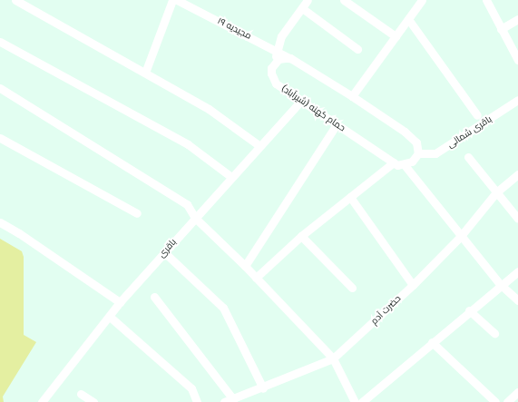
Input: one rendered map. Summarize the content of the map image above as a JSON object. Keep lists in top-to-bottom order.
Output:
{
  "streets": {
    "street": [
      "مجیدیه ۱۹",
      "حمام کهنه (شیرآباد)",
      "باقری شمالی",
      "باقری",
      "حضرت آدم"
    ]
  },
  "crossings": [
    ["حمام کهنه (شیرآباد)", "باقری"]
  ]
}
